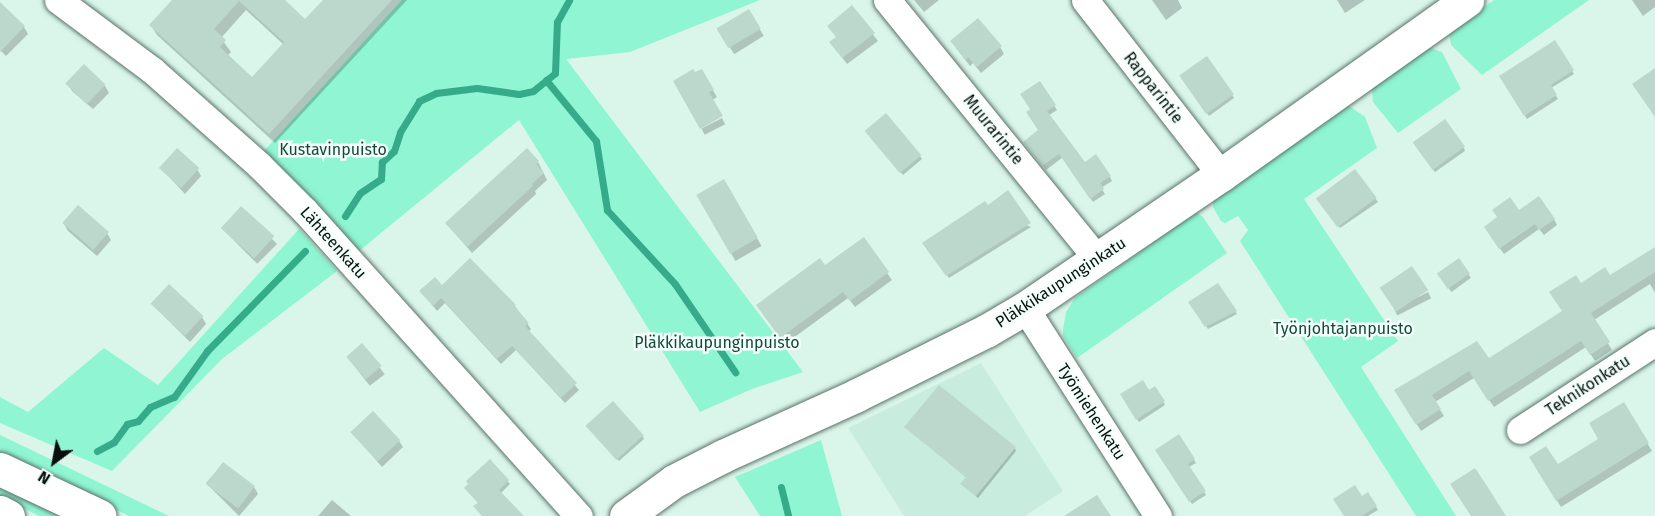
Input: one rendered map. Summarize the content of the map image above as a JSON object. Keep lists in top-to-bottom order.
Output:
{
  "streets": {
    "street": [
      "Rapparintie",
      "Muurarintie",
      "Lähteenkatu",
      "Pläkkikaupunginkatu",
      "Teknikonkatu",
      "Työmiehenkatu"
    ]
  },
  "crossings": [
    ["Rapparintie", "Pläkkikaupunginkatu"],
    ["Muurarintie", "Pläkkikaupunginkatu"],
    ["Pläkkikaupunginkatu", "Työmiehenkatu"]
  ],
  "parks": ["Kustavinpuisto", "Työnjohtajanpuisto", "Pläkkikaupunginpuisto"],
  "north": "bottom left"
}
